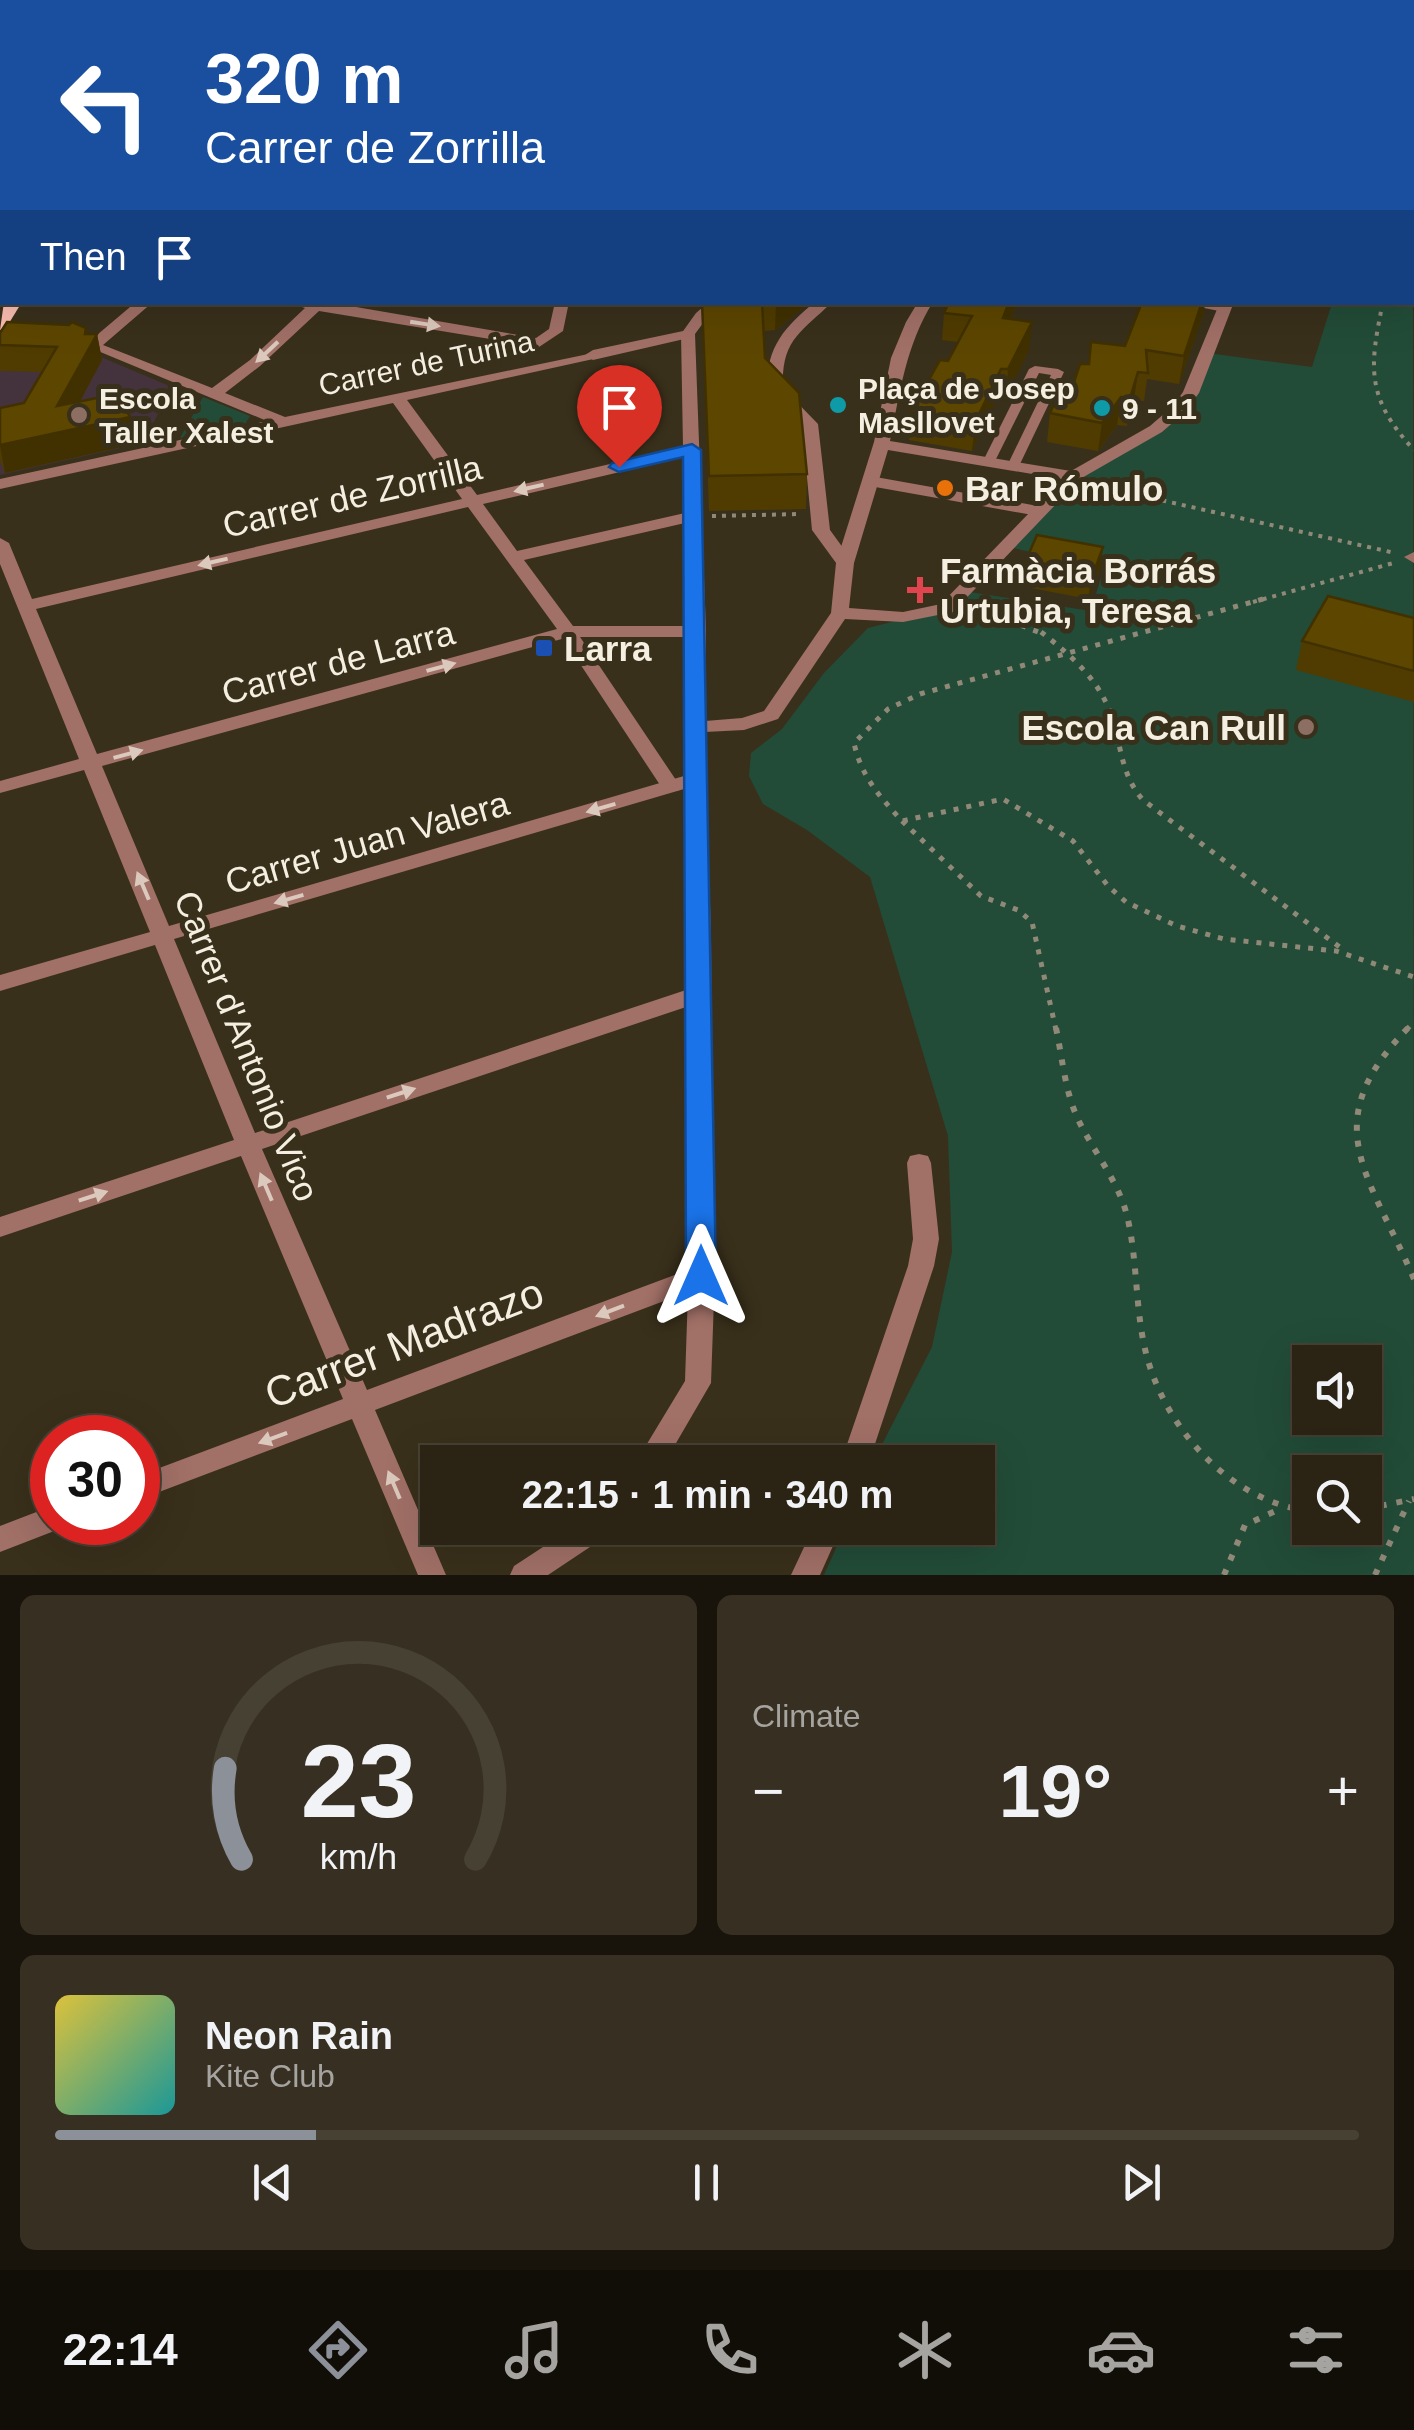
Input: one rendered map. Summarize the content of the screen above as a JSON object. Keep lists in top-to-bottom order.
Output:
{
  "streets": {
    "street": [
      "Carrer de Turina",
      "Carrer de Zorrilla",
      "Carrer de Larra",
      "Carrer Juan Valera",
      "Carrer d'Antonio Vico",
      "Carrer Madrazo"
    ]
  },
  "crossings": [
    ["Carrer de Zorrilla", "Carrer d'Antonio Vico"],
    ["Carrer de Larra", "Carrer d'Antonio Vico"],
    ["Carrer Juan Valera", "Carrer d'Antonio Vico"],
    ["Carrer d'Antonio Vico", "Carrer Madrazo"]
  ],
  "one_way": [
    "Carrer de Larra",
    "Carrer Juan Valera",
    "Carrer d'Antonio Vico",
    "Carrer Madrazo"
  ],
  "places": {
    "other": [
      "Plaça de Josep Masllovet",
      "9 - 11",
      "Escola Taller Xalest",
      "Bar Rómulo",
      "Escola Can Rull"
    ],
    "health": ["Farmàcia Borrás Urtubia, Teresa"],
    "transit": ["Larra"]
  },
  "page": {
    "turn": ["320 m", "Carrer de Zorrilla"],
    "then": "Then",
    "limit": "30",
    "trip": "22:15 · 1 min · 340 m",
    "tile": "Climate",
    "heat": ["−", "19°", "+"],
    "song": ["Neon Rain", "Kite Club"],
    "tabs": "22:14",
    "gauge": ["23", "km/h"]
  }
}
